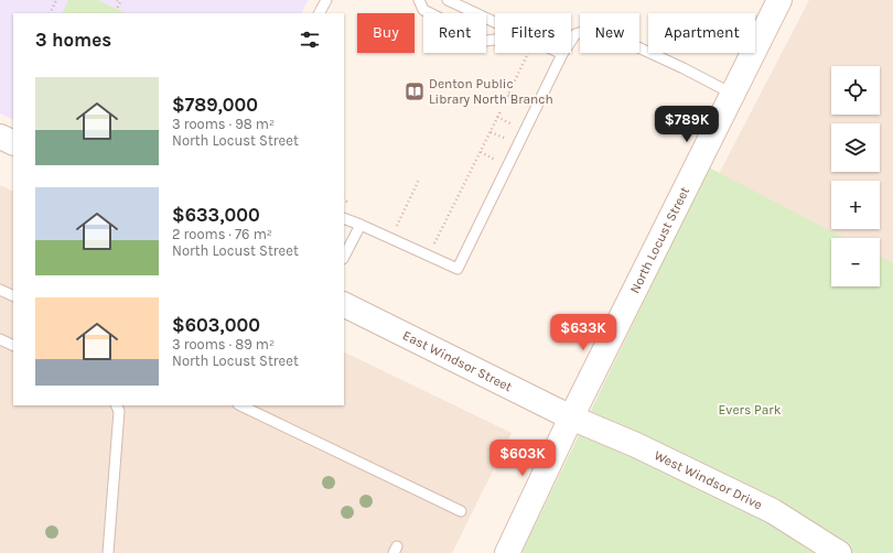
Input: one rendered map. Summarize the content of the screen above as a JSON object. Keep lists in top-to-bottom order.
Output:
{
  "streets": {
    "main road": ["North Locust Street", "East Windsor Street", "West Windsor Drive"]
  },
  "crossings": [
    ["North Locust Street", "East Windsor Street"],
    ["North Locust Street", "West Windsor Drive"],
    ["East Windsor Street", "West Windsor Drive"]
  ],
  "parks": ["Evers Park"],
  "places": {
    "library": ["Denton Public Library North Branch"]
  },
  "page": {
    "chip": [
      "Buy",
      "Rent",
      "Filters",
      "New",
      "Apartment"
    ],
    "heading": "3 homes",
    "map_buttons": ["+", "−"],
    "list": [
      {
        "name": "$789,000",
        "note": "3 rooms · 98 m² · North Locust Street"
      },
      {
        "name": "$633,000",
        "note": "2 rooms · 76 m² · North Locust Street"
      },
      {
        "name": "$603,000",
        "note": "3 rooms · 89 m² · North Locust Street"
      }
    ],
    "price": ["$789K", "$633K", "$603K"]
  }
}
